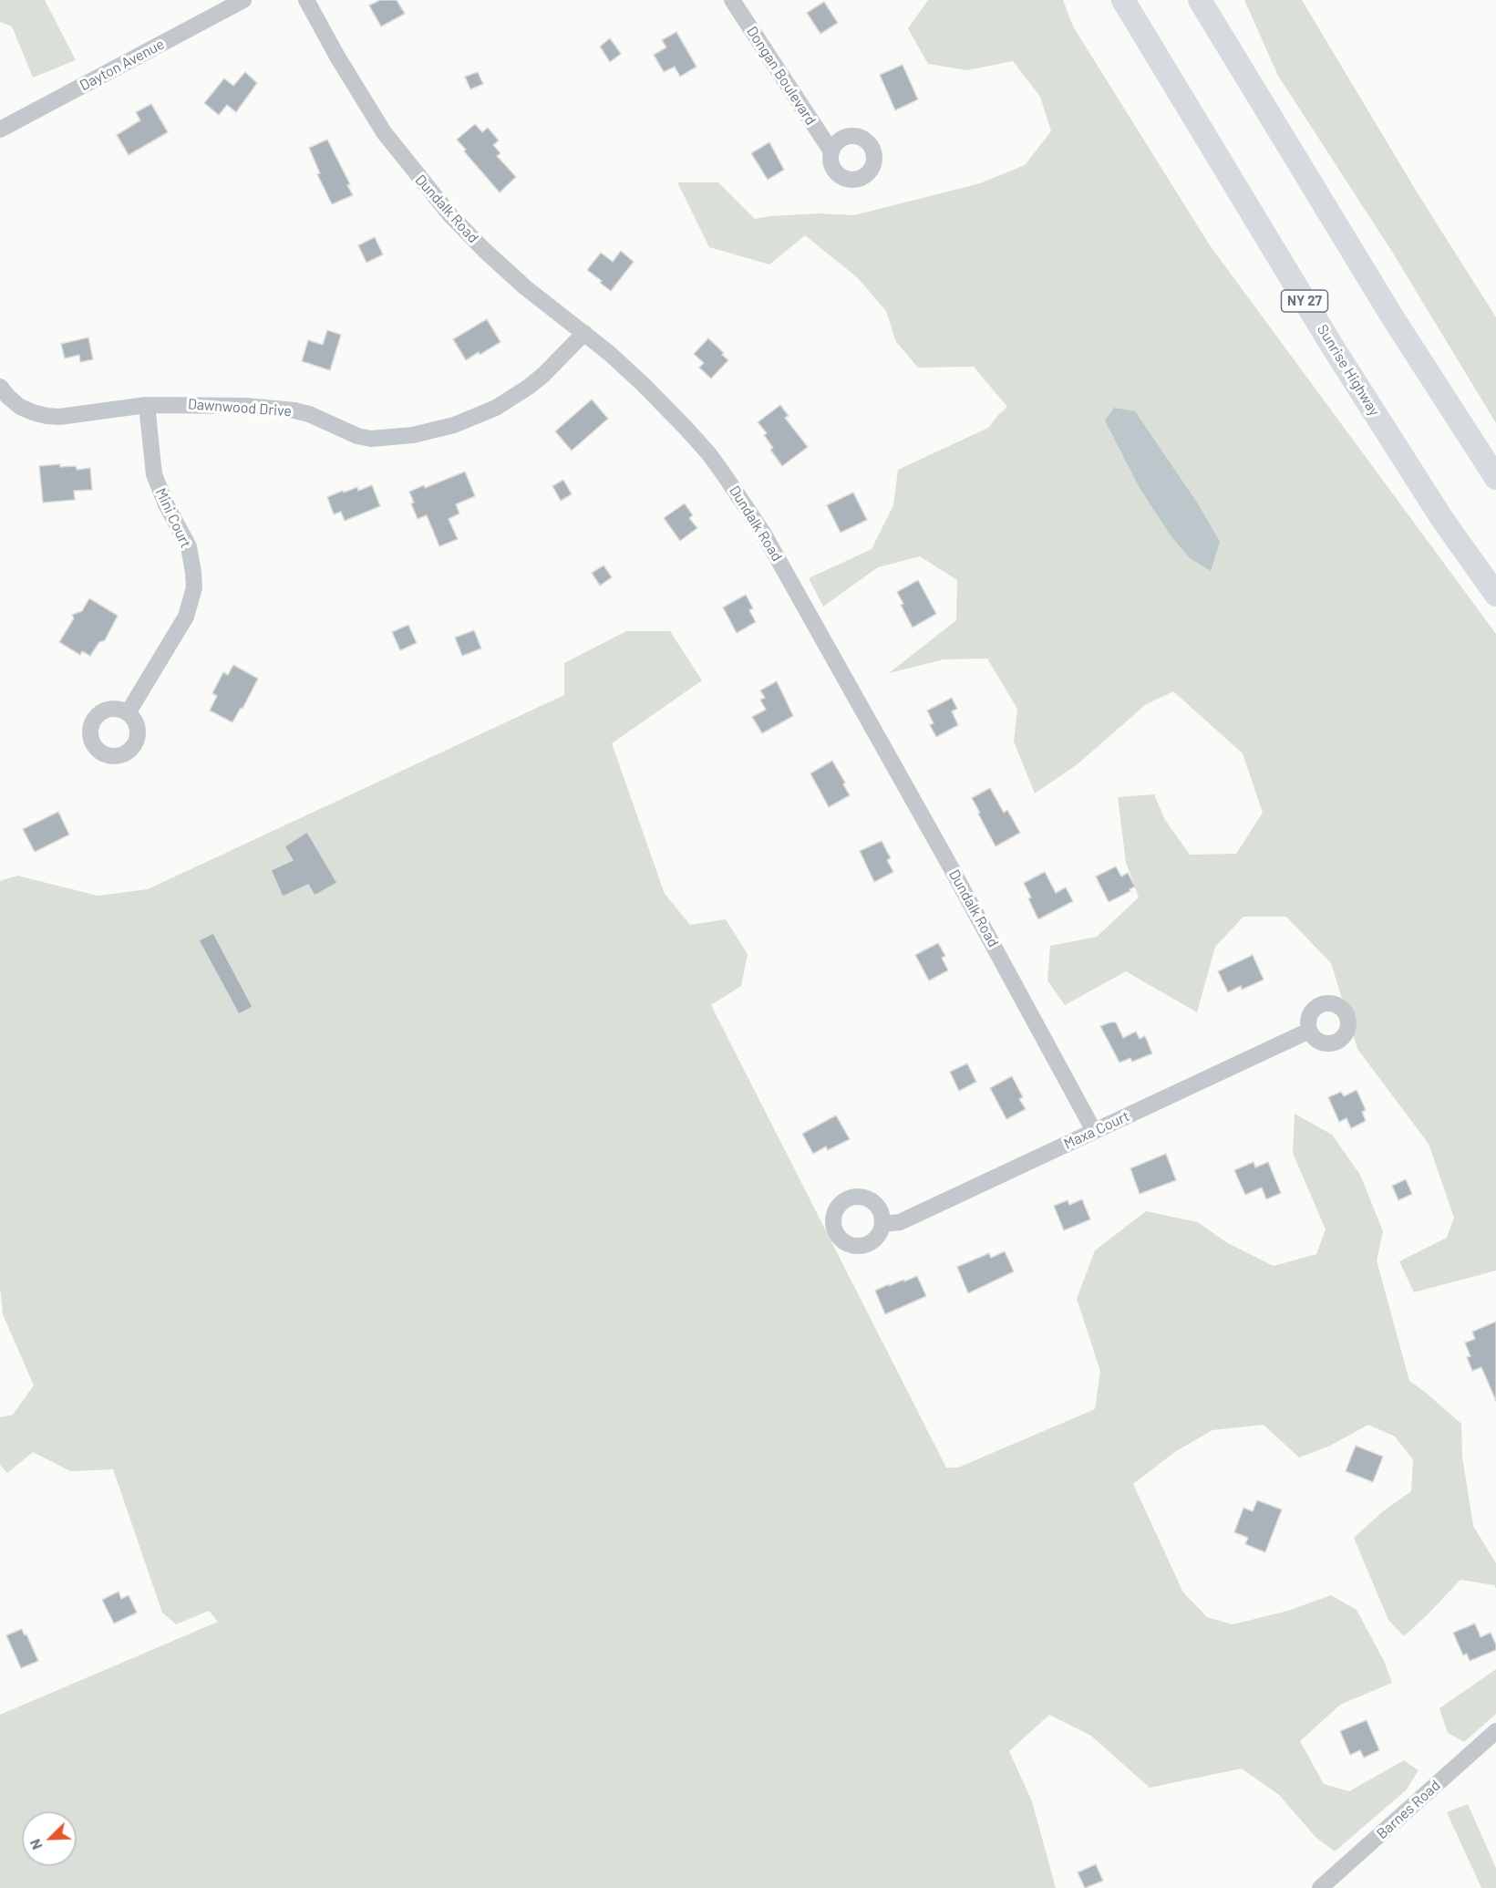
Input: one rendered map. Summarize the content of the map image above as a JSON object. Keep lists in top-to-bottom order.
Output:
{
  "streets": {
    "highway": ["NY 27", "Sunrise Highway"],
    "street": [
      "Dayton Avenue",
      "Dongan Boulevard",
      "Dundalk Road",
      "Dawnwood Drive",
      "Mini Court",
      "Maxa Court",
      "Barnes Road"
    ]
  },
  "crossings": [
    ["Dundalk Road", "Dawnwood Drive"],
    ["Dundalk Road", "Maxa Court"],
    ["Dawnwood Drive", "Mini Court"]
  ],
  "north": "bottom left"
}
